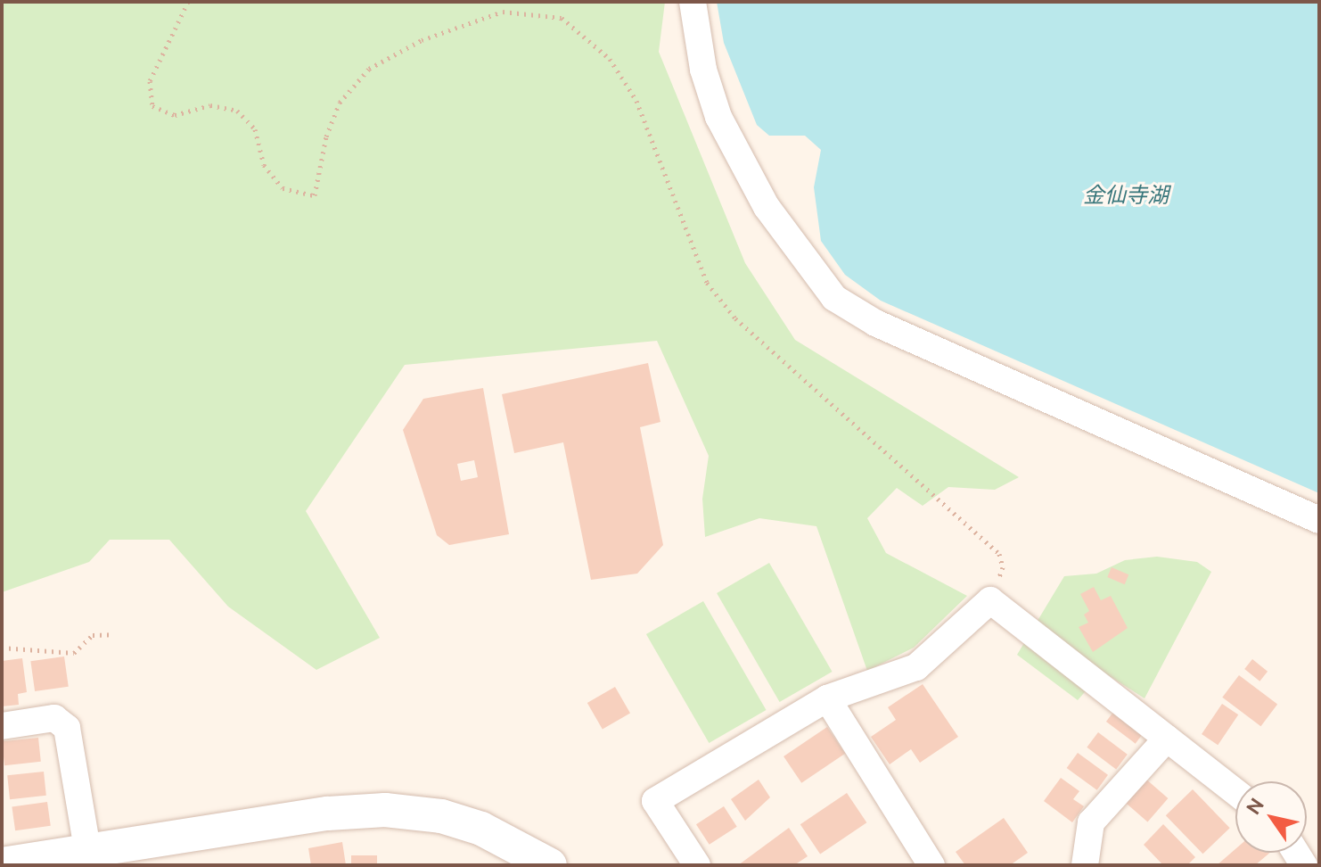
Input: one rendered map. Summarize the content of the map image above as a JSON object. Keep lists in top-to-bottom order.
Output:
{
  "water": ["金仙寺湖"],
  "north": "top left"
}
